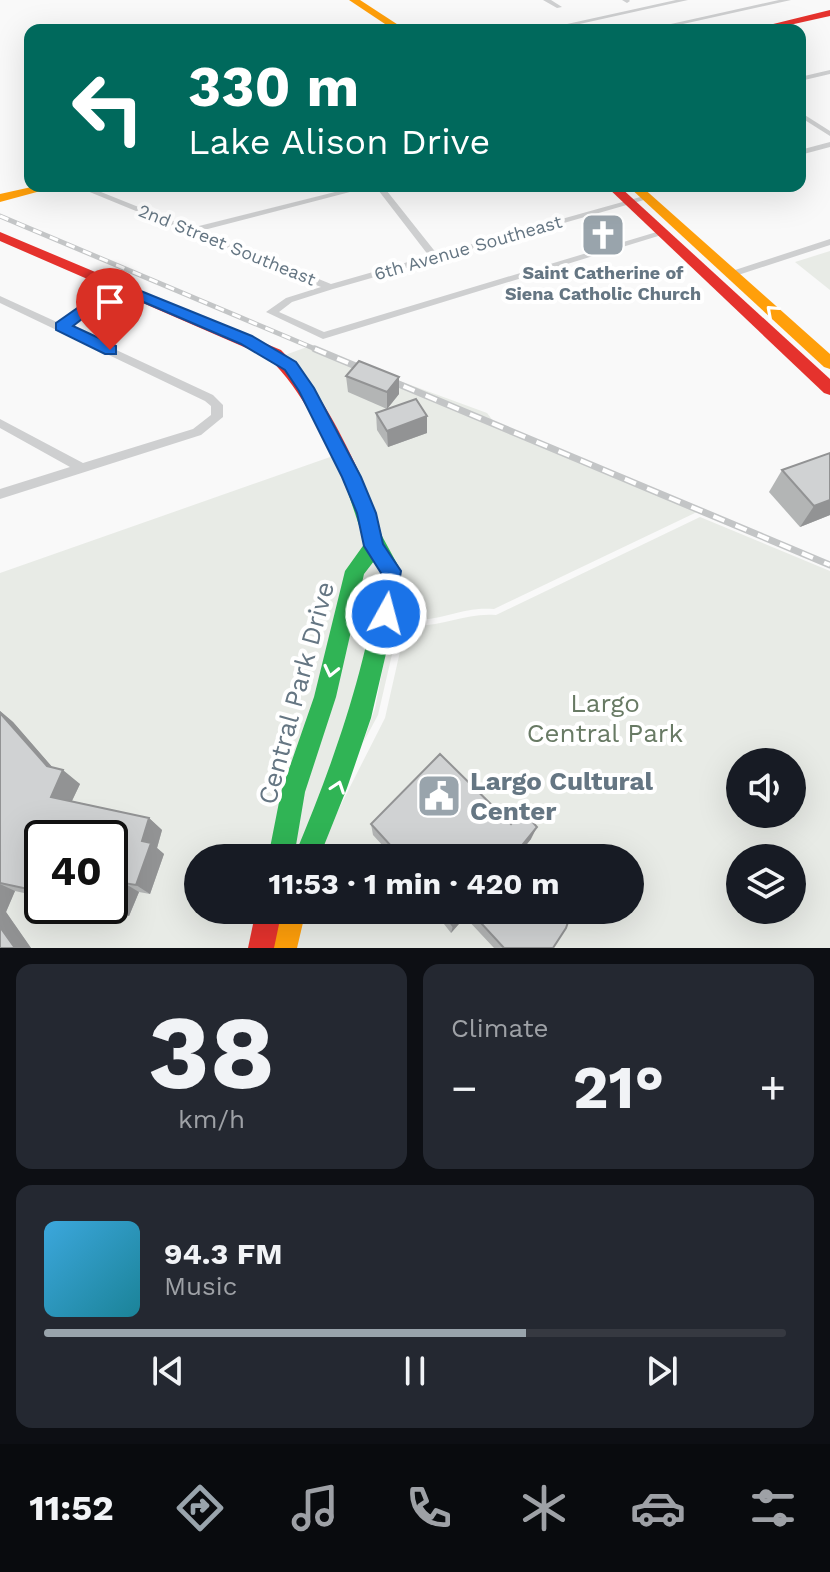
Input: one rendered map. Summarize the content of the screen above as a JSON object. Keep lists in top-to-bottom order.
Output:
{
  "streets": {
    "street": ["2nd Street Southeast", "6th Avenue Southeast", "Central Park Drive"]
  },
  "crossings": [
    ["2nd Street Southeast", "6th Avenue Southeast"]
  ],
  "parks": ["Largo Central Park"],
  "places": {
    "church": ["Saint Catherine of Siena Catholic Church"],
    "public building": ["Largo Cultural Center"]
  },
  "page": {
    "turn": ["330 m", "Lake Alison Drive"],
    "limit": "40",
    "trip": "11:53 · 1 min · 420 m",
    "tile": [
      ["38", "km/h"],
      "Climate"
    ],
    "heat": ["−", "21°", "+"],
    "song": ["94.3 FM", "Music"],
    "tabs": "11:52"
  }
}
